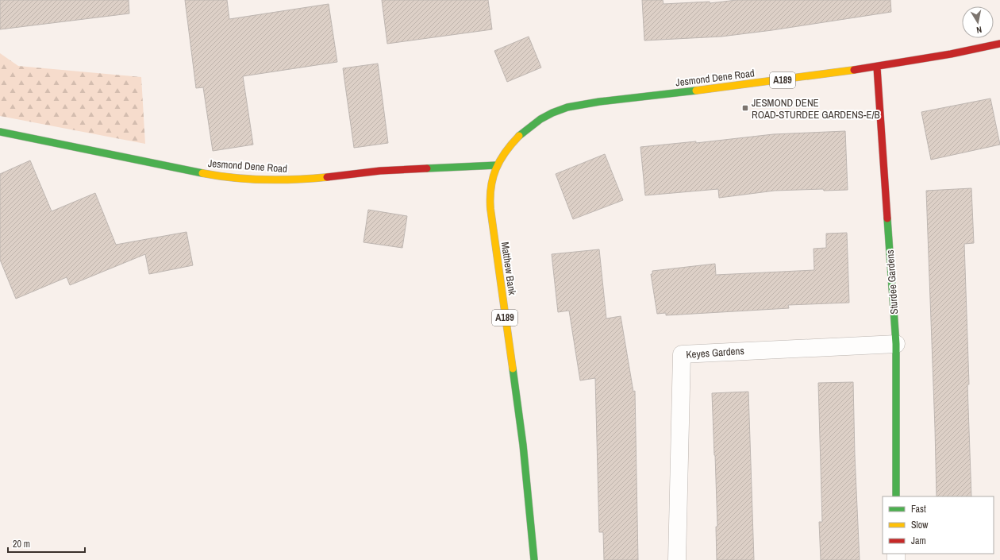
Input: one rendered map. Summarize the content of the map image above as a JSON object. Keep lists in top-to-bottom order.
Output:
{
  "streets": {
    "main road": [
      "Jesmond Dene Road",
      "A189",
      "Matthew Bank",
      "Sturdee Gardens"
    ],
    "street": ["Keyes Gardens"]
  },
  "crossings": [
    ["Jesmond Dene Road", "Matthew Bank"],
    ["Jesmond Dene Road", "Sturdee Gardens"],
    ["Sturdee Gardens", "Keyes Gardens"]
  ],
  "places": {
    "transit": ["JESMOND DENE ROAD-STURDEE GARDENS-E/B"]
  },
  "legend": ["Fast", "Slow", "Jam"],
  "scale_bar": "20 m",
  "north": "bottom"
}
